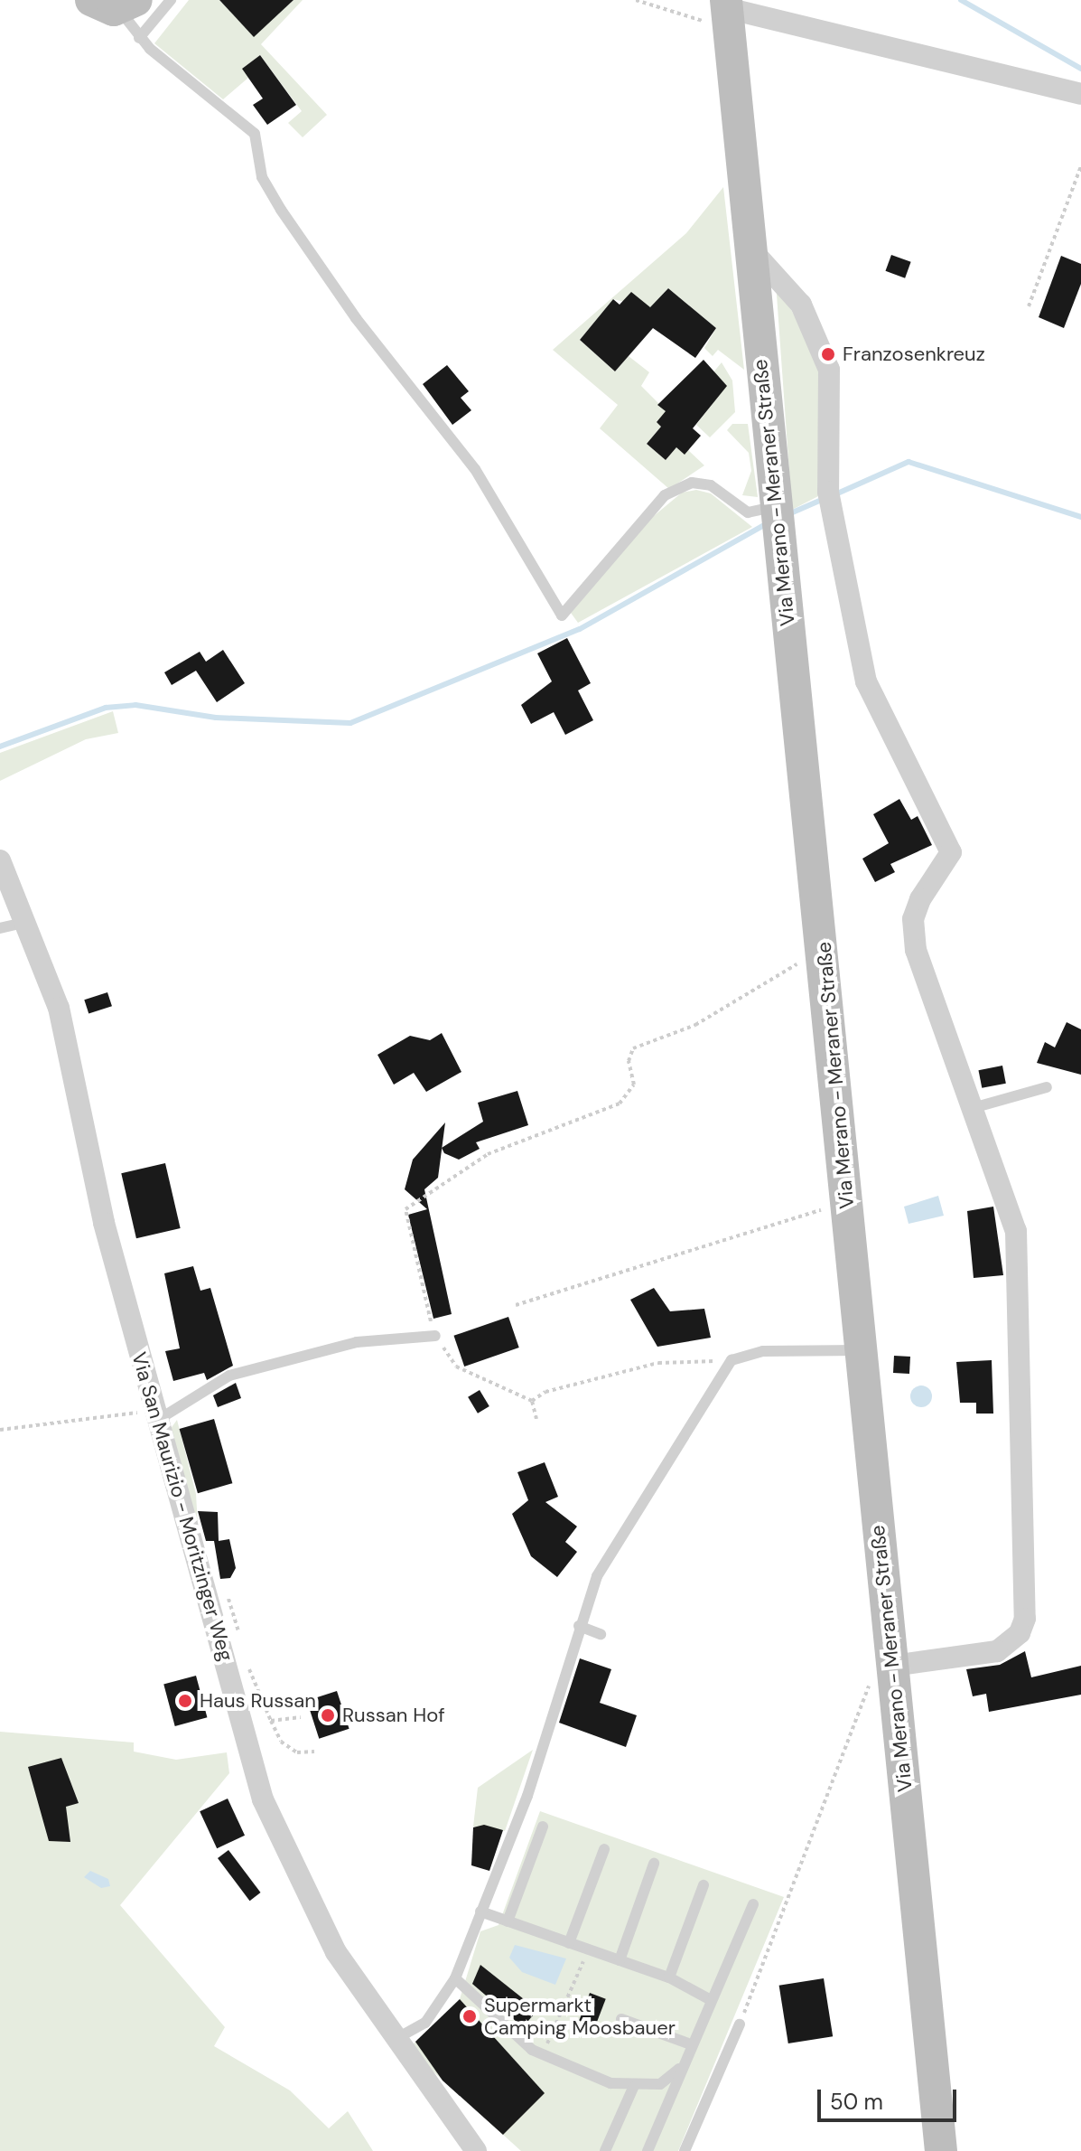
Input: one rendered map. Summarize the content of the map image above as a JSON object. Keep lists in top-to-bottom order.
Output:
{
  "streets": {
    "main road": ["Via Merano - Meraner Straße"],
    "street": ["Via San Maurizio - Moritzinger Weg"]
  },
  "places": [
    "Franzosenkreuz",
    "Haus Russan",
    "Russan Hof",
    "Supermarkt Camping Moosbauer"
  ],
  "scale_bar": "50 m"
}
